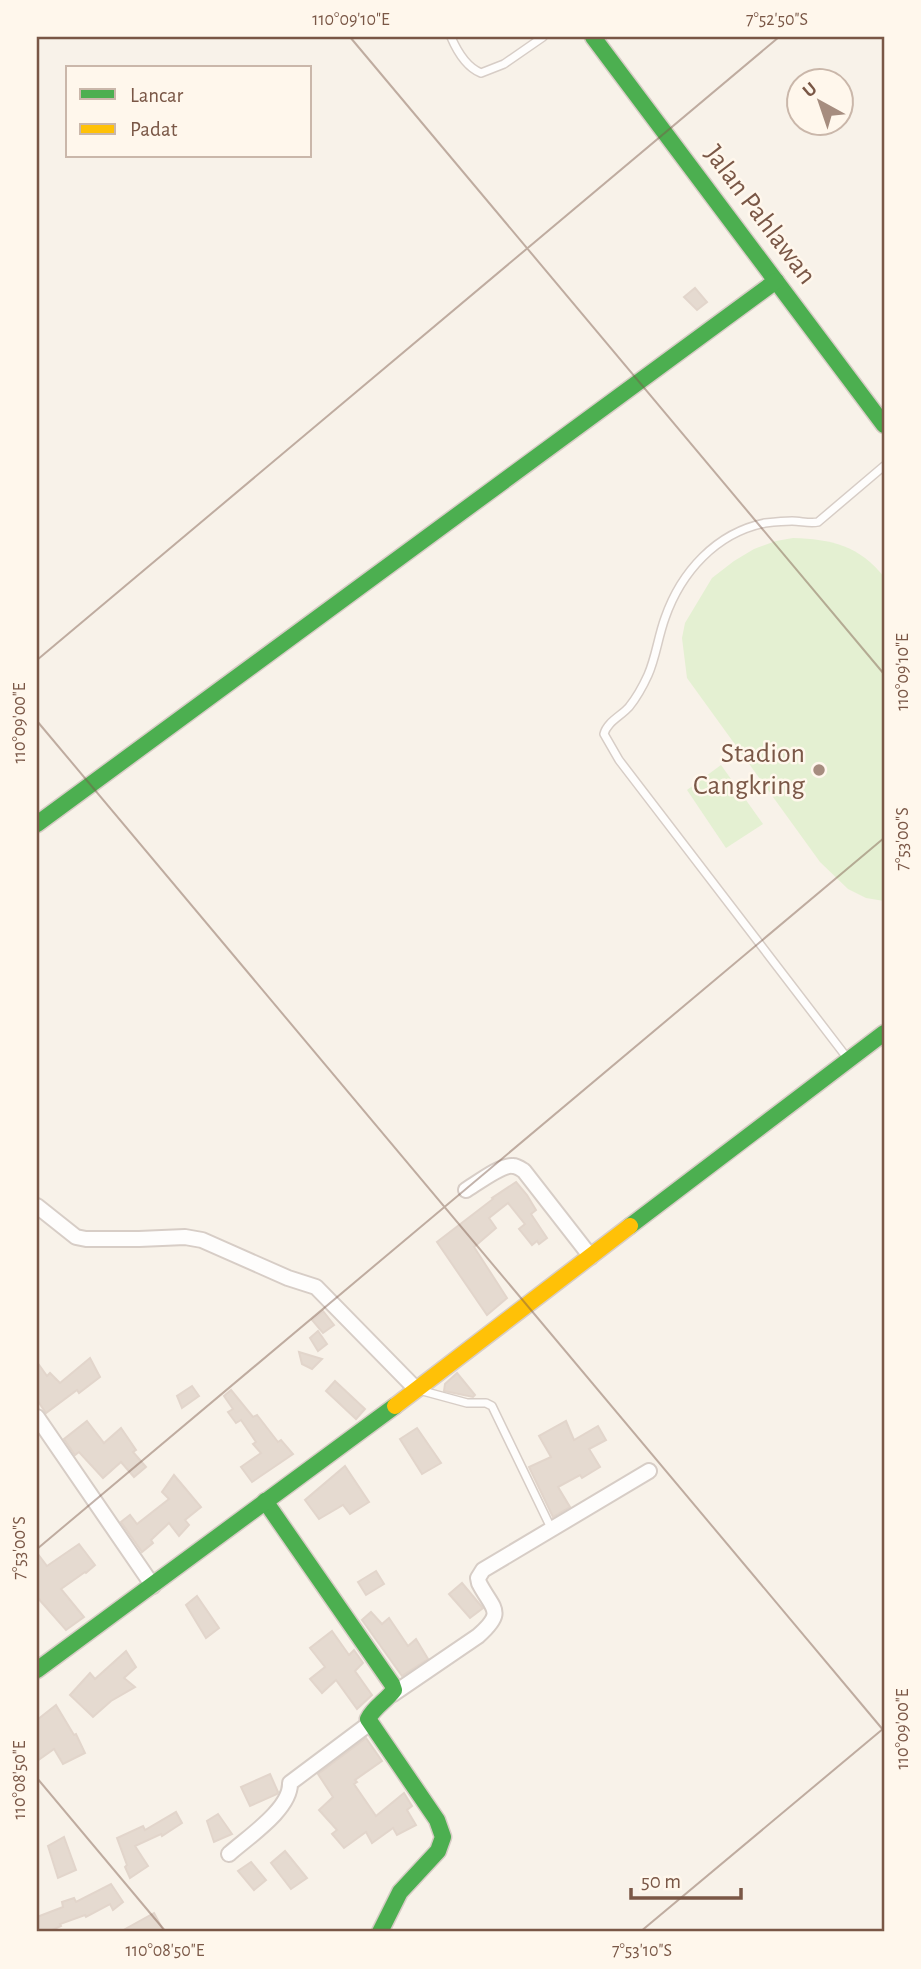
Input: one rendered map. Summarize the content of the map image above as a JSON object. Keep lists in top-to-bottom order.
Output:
{
  "streets": {
    "street": ["Jalan Pahlawan"]
  },
  "places": ["Stadion Cangkring"],
  "legend": ["Lancar", "Padat"],
  "scale_bar": "50 m",
  "north": "top left",
  "coordinates": [
    "110°09'10\"E",
    "7°52'50\"S",
    "110°09'00\"E",
    "7°53'00\"S",
    "110°08'50\"E",
    "7°53'10\"S"
  ]
}
